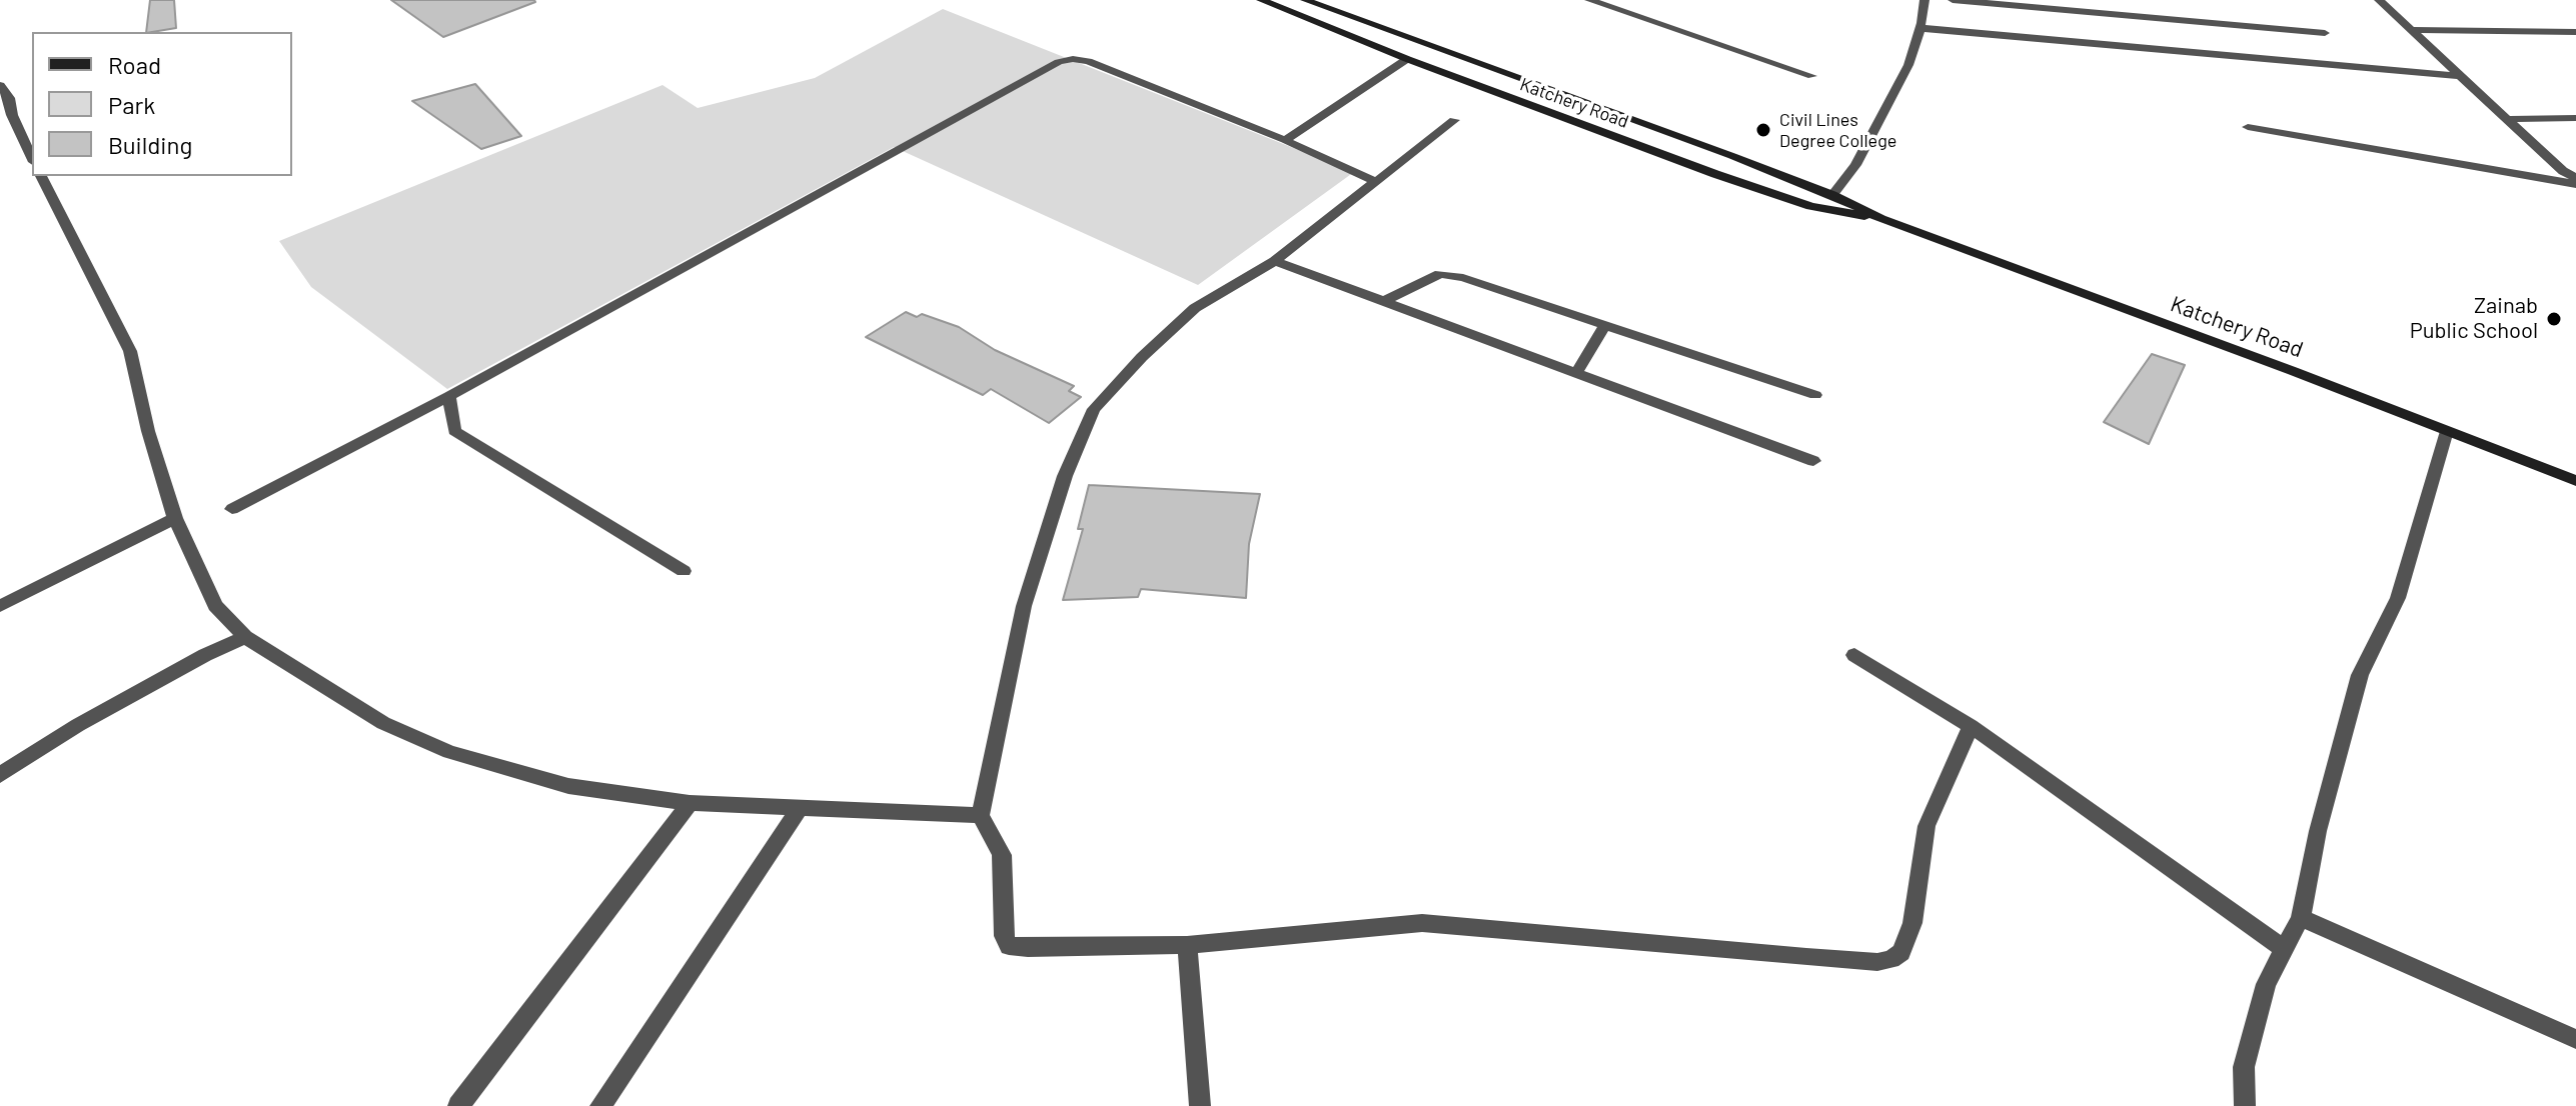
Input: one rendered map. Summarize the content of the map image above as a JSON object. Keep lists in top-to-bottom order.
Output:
{
  "streets": {
    "main road": ["Katchery Road"]
  },
  "places": ["Civil Lines Degree College", "Zainab Public School"],
  "legend": ["Road", "Park", "Building"]
}
